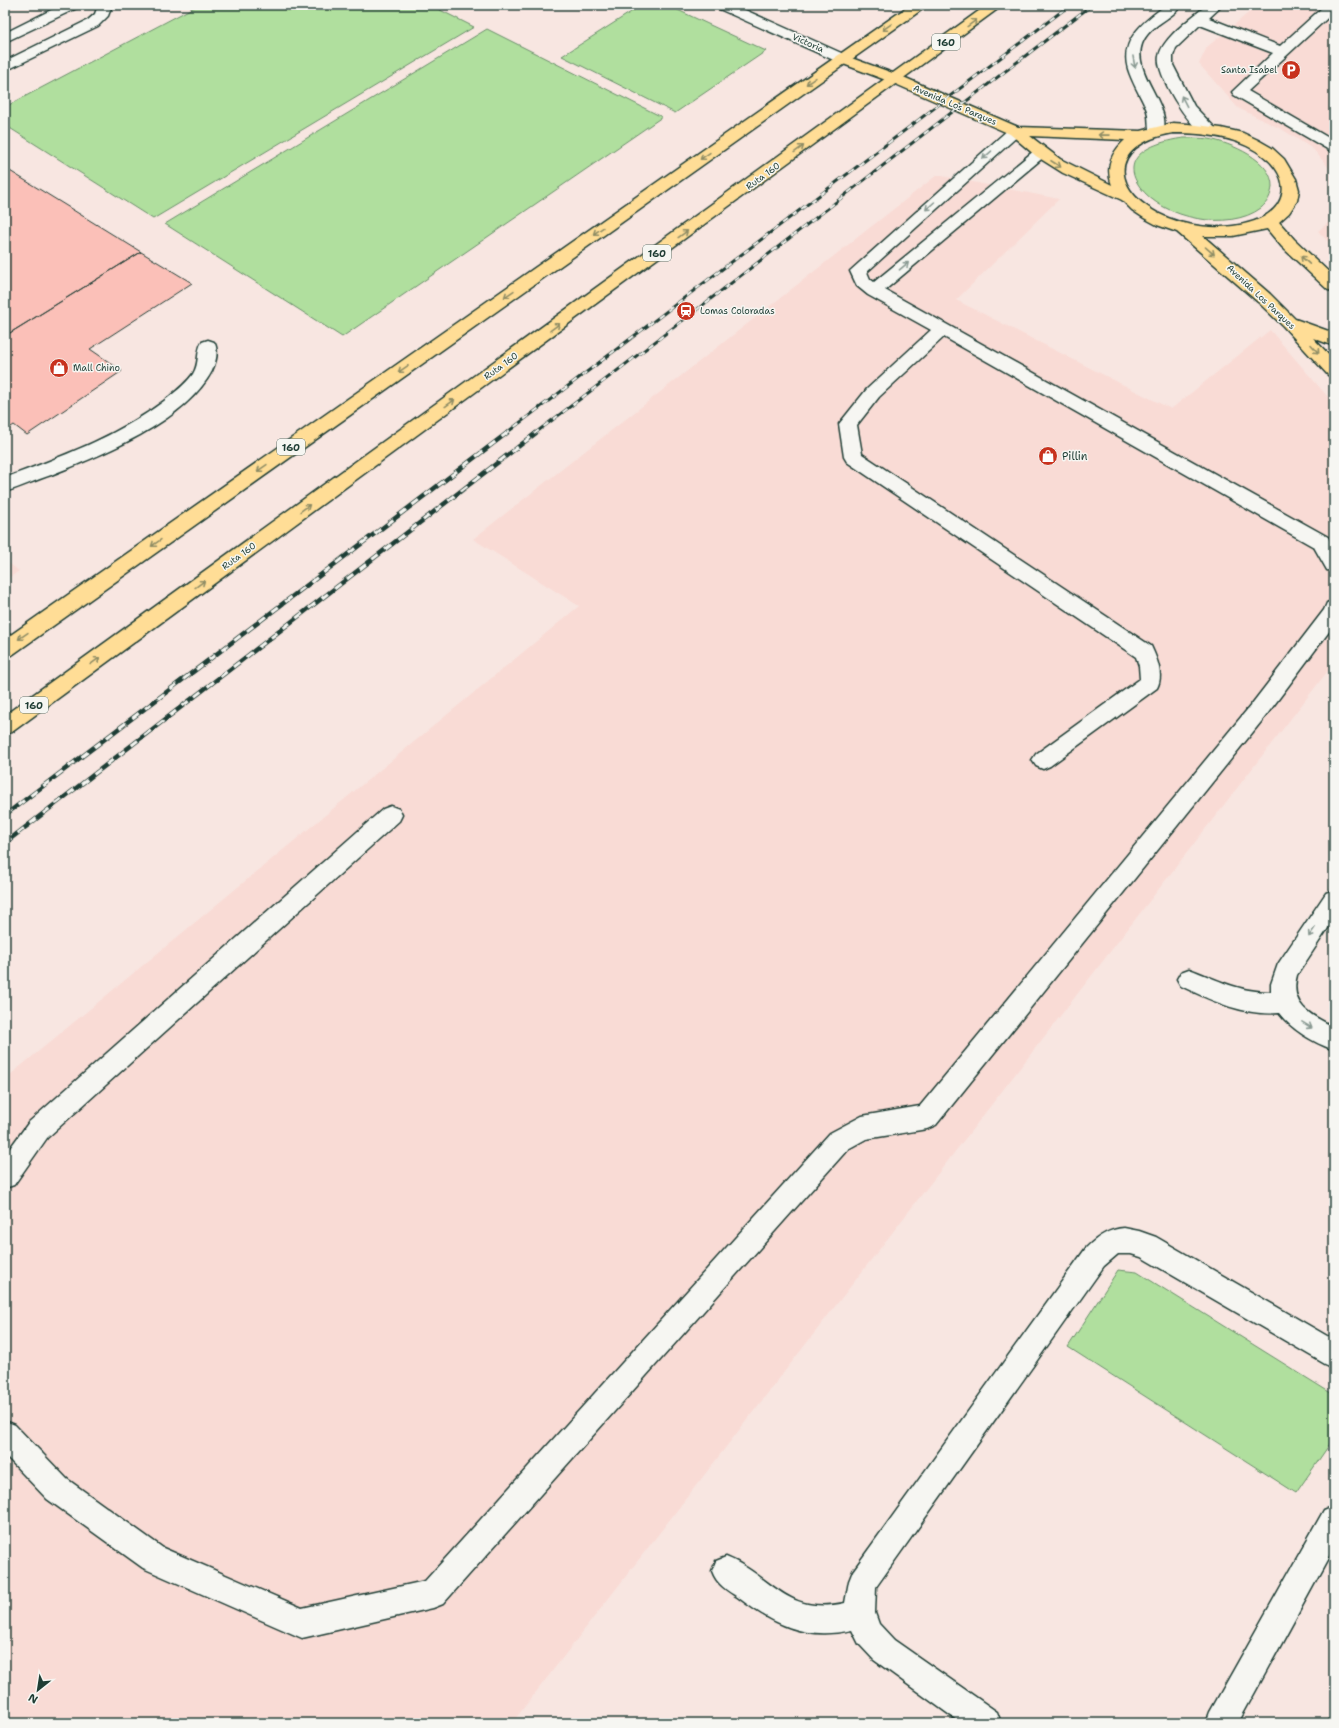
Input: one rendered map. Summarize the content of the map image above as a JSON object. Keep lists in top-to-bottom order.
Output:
{
  "streets": {
    "main road": [
      "160",
      "Victoria",
      "Avenida Los Parques",
      "Ruta 160"
    ]
  },
  "crossings": [
    ["160", "Victoria"],
    ["Victoria", "Avenida Los Parques"],
    ["Victoria", "Ruta 160"],
    ["Avenida Los Parques", "Ruta 160"]
  ],
  "places": {
    "parking": ["Santa Isabel"],
    "station": ["Lomas Coloradas"],
    "shop": ["Mall Chino", "Pillin"]
  },
  "north": "bottom left"
}
